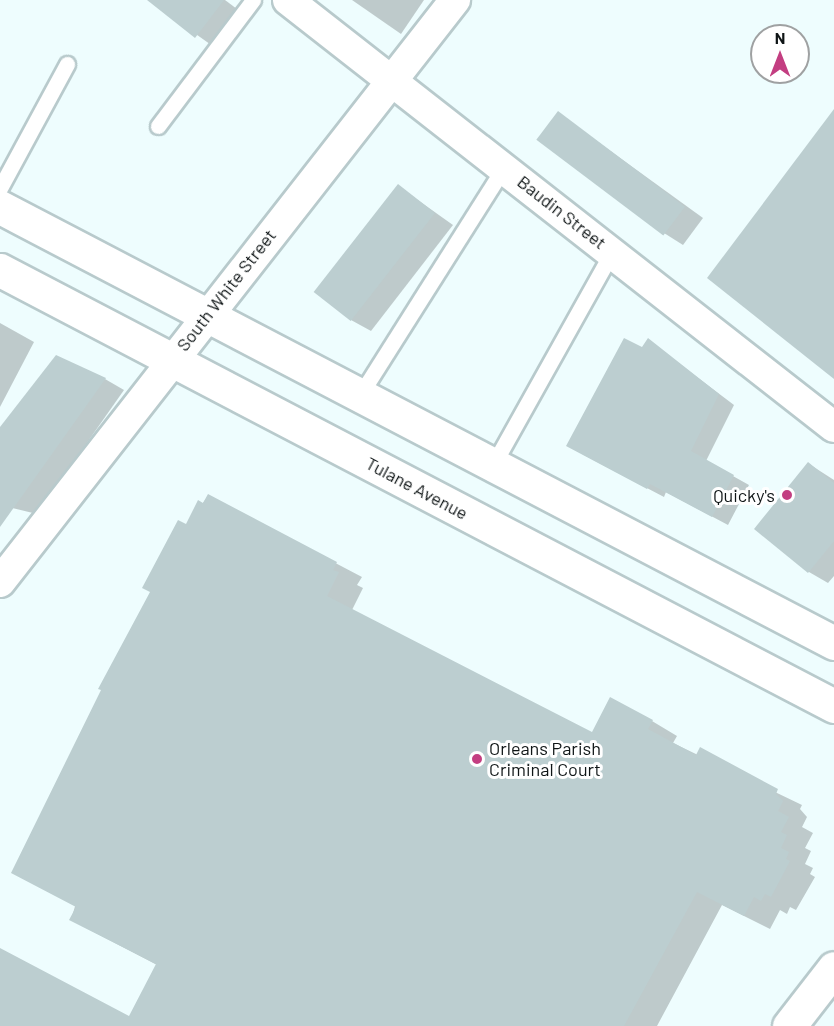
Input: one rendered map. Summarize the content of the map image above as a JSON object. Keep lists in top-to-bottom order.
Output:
{
  "streets": {
    "main road": ["Tulane Avenue"],
    "street": ["Baudin Street", "South White Street"]
  },
  "crossings": [
    ["Baudin Street", "South White Street"],
    ["South White Street", "Tulane Avenue"]
  ],
  "places": ["Quicky's", "Orleans Parish Criminal Court"],
  "north": "top"
}
